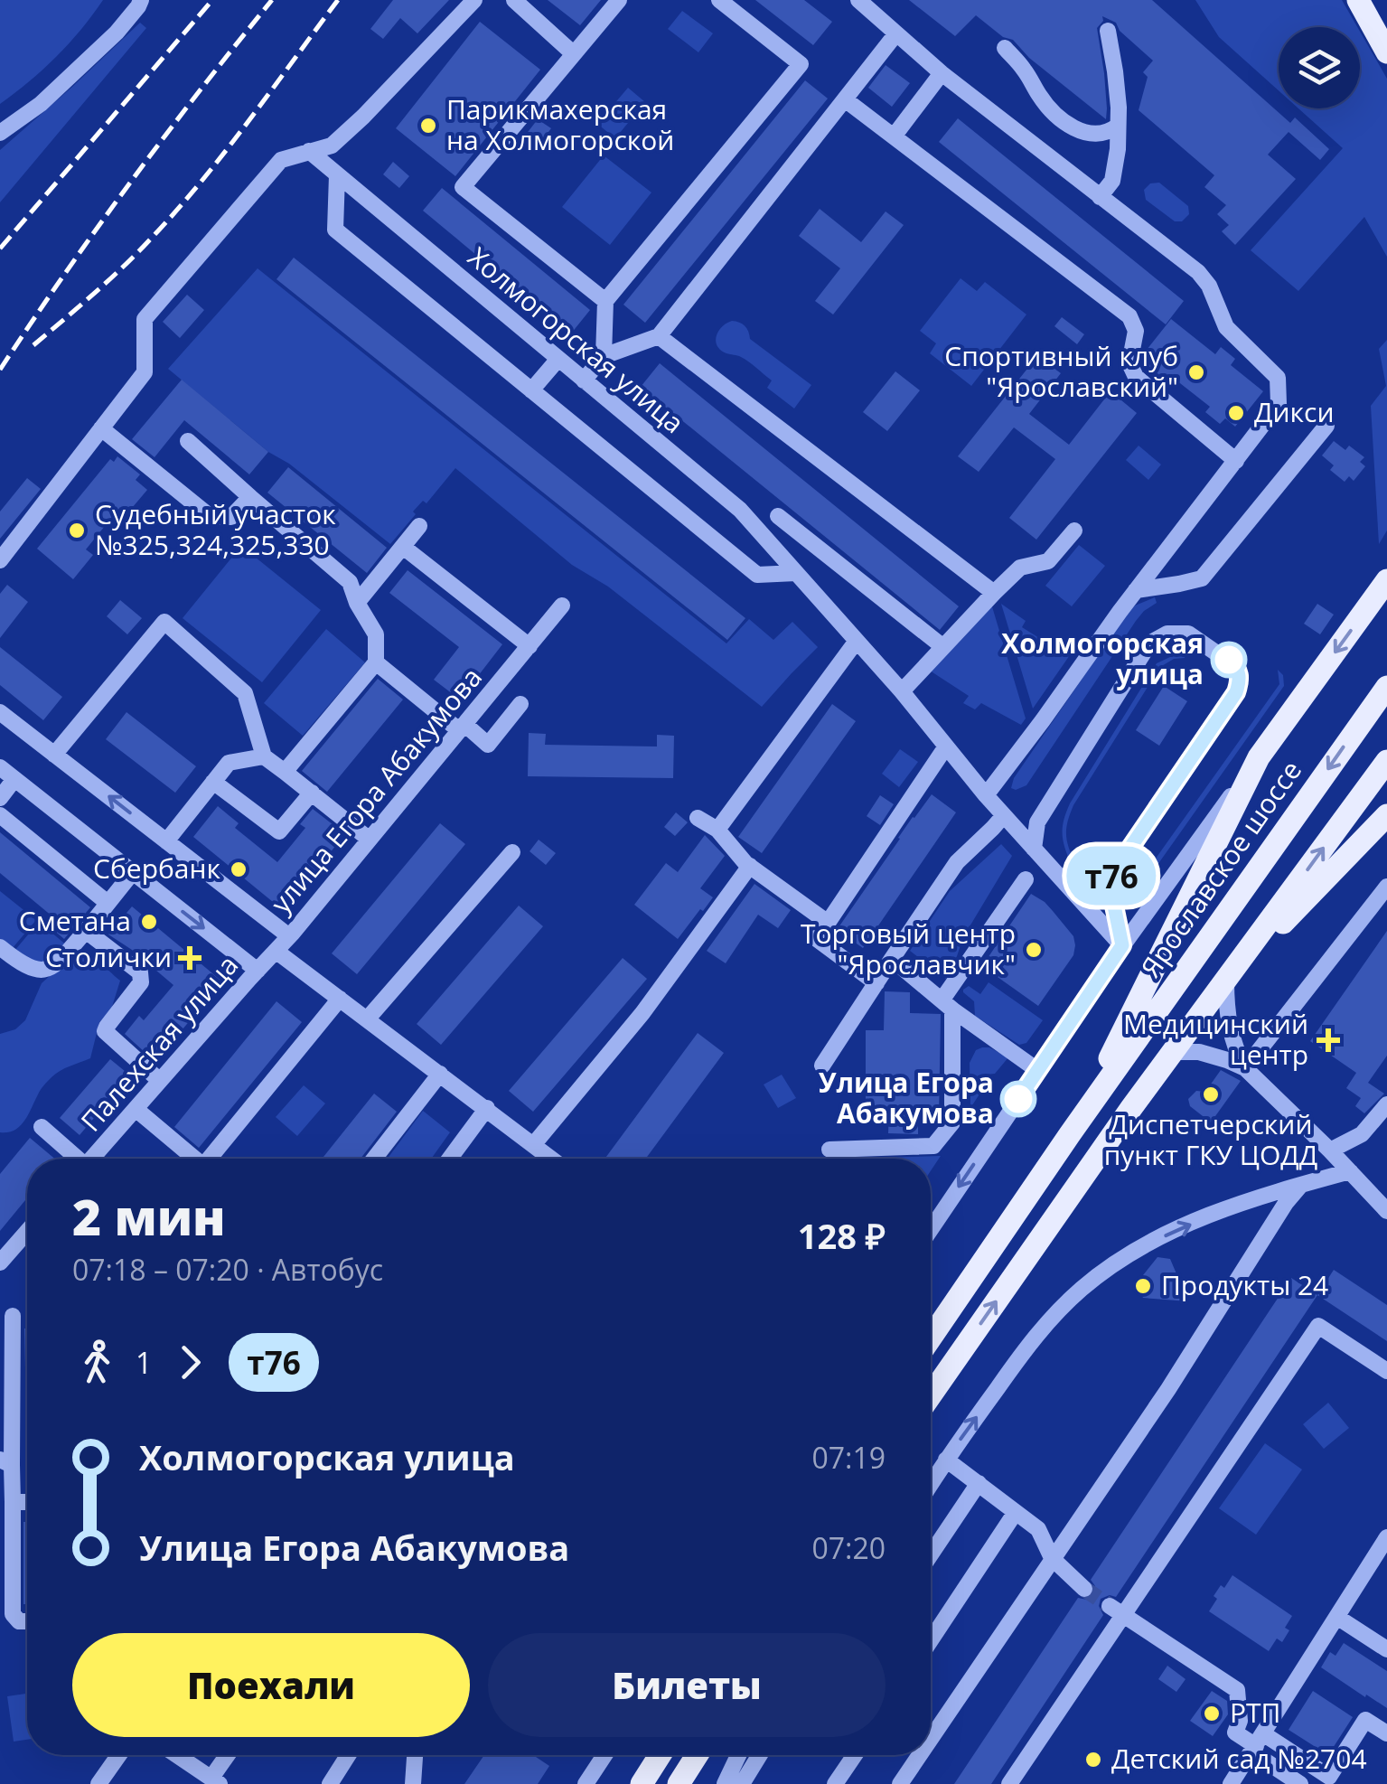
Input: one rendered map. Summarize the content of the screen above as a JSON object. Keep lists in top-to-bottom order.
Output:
{
  "streets": {
    "main road": ["Ярославское шоссе"],
    "street": ["Холмогорская улица", "улица Егора Абакумова", "Палехская улица"]
  },
  "crossings": [
    ["улица Егора Абакумова", "Палехская улица"]
  ],
  "places": {
    "other": [
      "Парикмахерская на Холмогорской",
      "Спортивный клуб \"Ярославский\"",
      "Дикси",
      "Судебный участок №325,324,325,330",
      "Холмогорская улица",
      "Сбербанк",
      "Сметана",
      "Торговый центр \"Ярославчик\"",
      "Диспетчерский пункт ГКУ ЦОДД",
      "Улица Егора Абакумова",
      "Продукты 24",
      "РТП",
      "Детский сад №2704"
    ],
    "health": ["Столички", "Медицинский центр"]
  },
  "lines": ["bus line т76"],
  "page": {
    "on_map": "т76",
    "heading": ["2 мин", "07:18 – 07:20 · Автобус", "128 ₽"],
    "legs": ["1", "т76"],
    "list": [
      {
        "name": "Холмогорская улица",
        "value": "07:19"
      },
      {
        "name": "Улица Егора Абакумова",
        "value": "07:20"
      }
    ],
    "buttons": ["Поехали", "Билеты"]
  }
}
